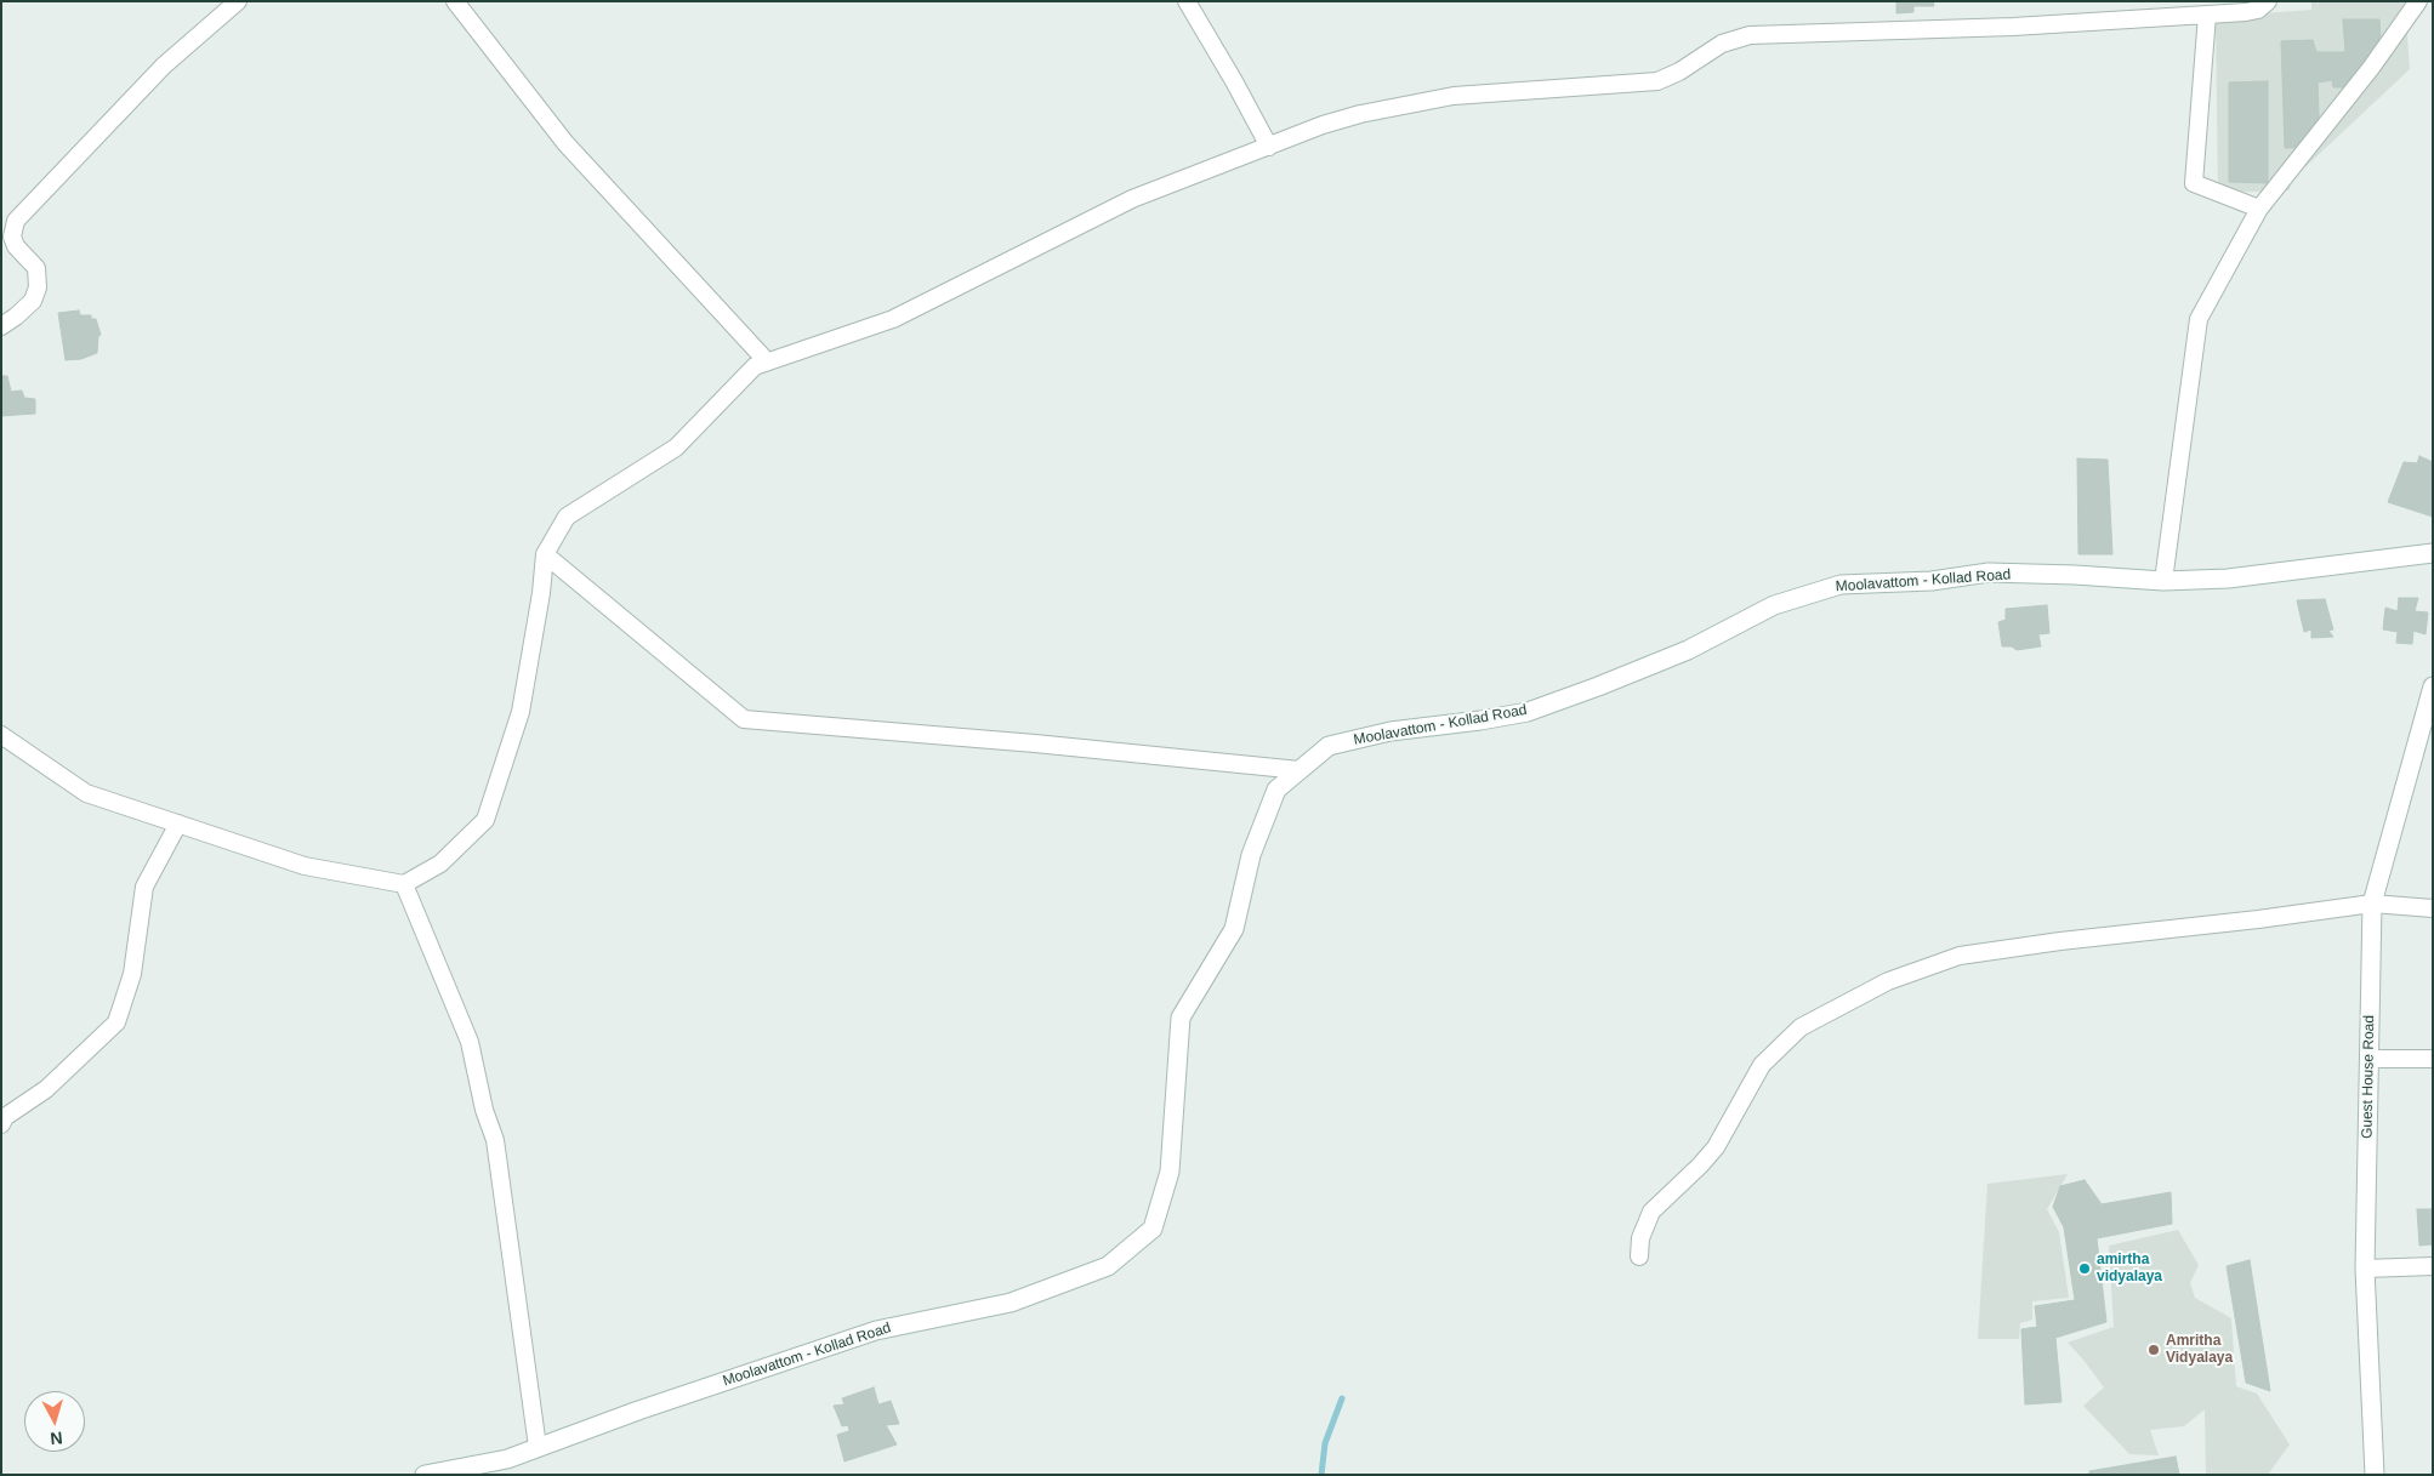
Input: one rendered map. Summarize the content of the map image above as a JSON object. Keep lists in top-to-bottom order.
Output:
{
  "streets": {
    "main road": ["Moolavattom - Kollad Road", "Guest House Road"]
  },
  "places": ["amirtha vidyalaya", "Amritha Vidyalaya"],
  "north": "bottom"
}
